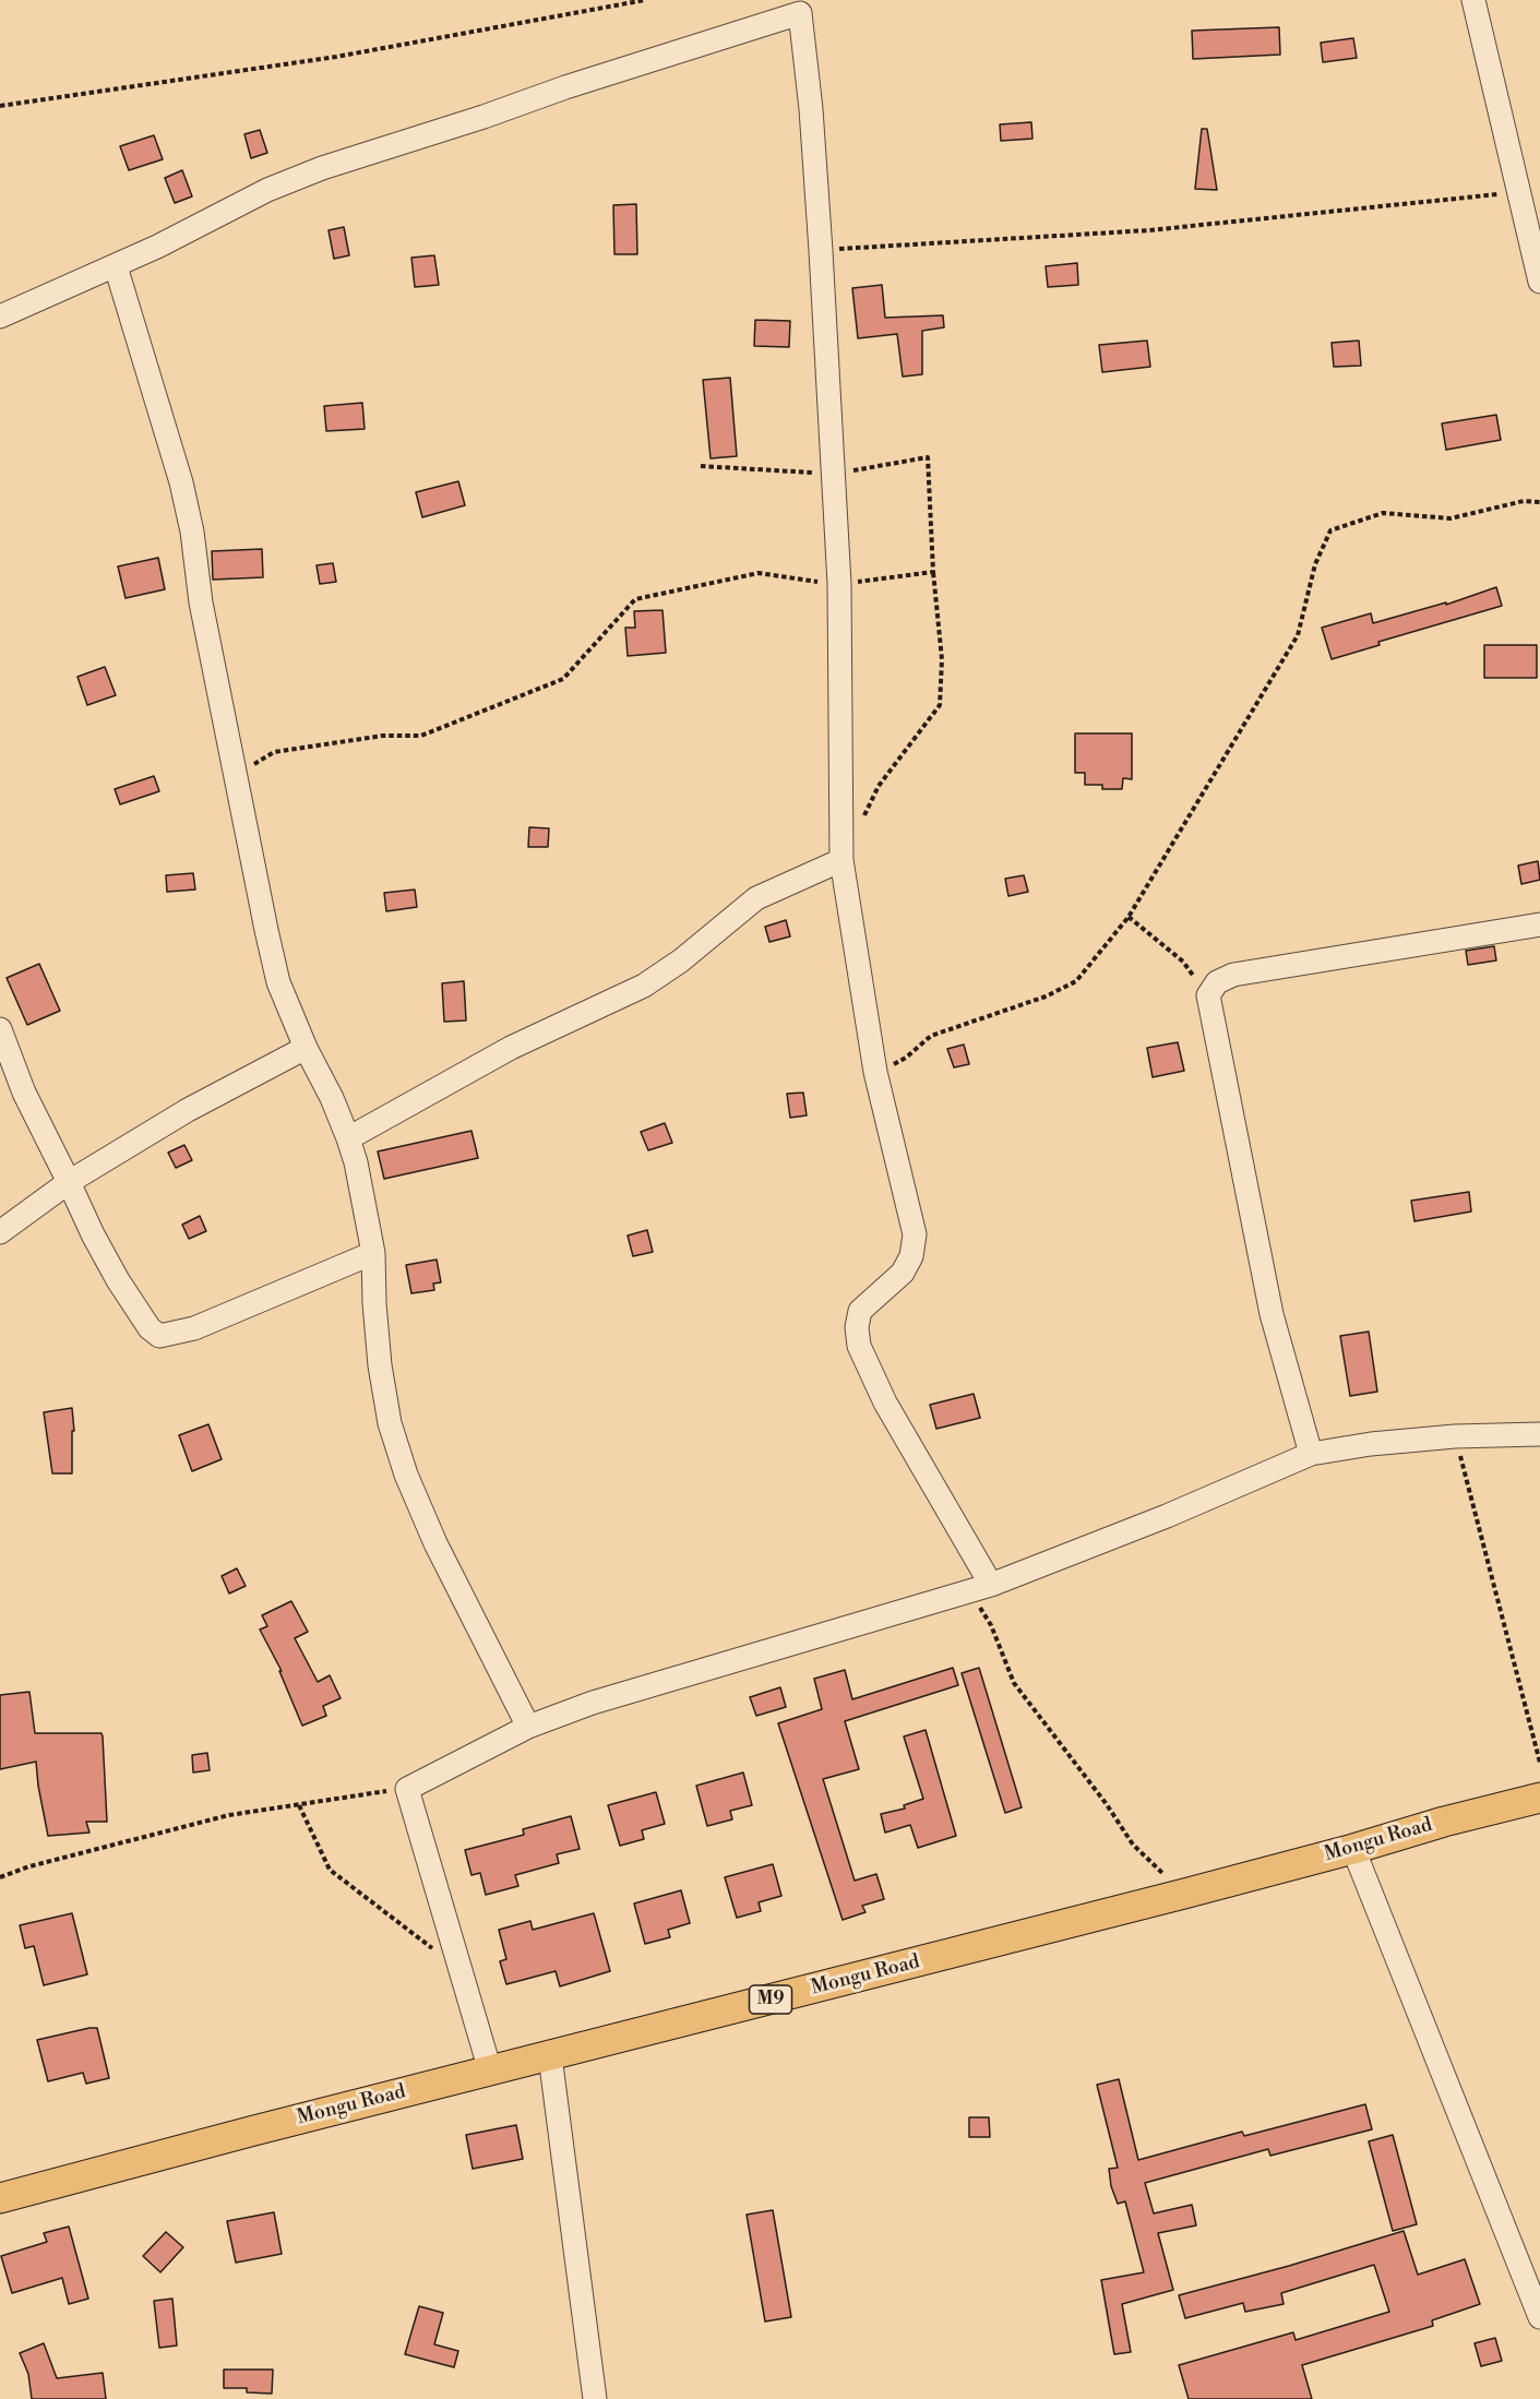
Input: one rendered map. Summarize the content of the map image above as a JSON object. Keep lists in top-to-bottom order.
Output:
{
  "streets": {
    "main road": ["Mongu Road", "M9"]
  }
}
